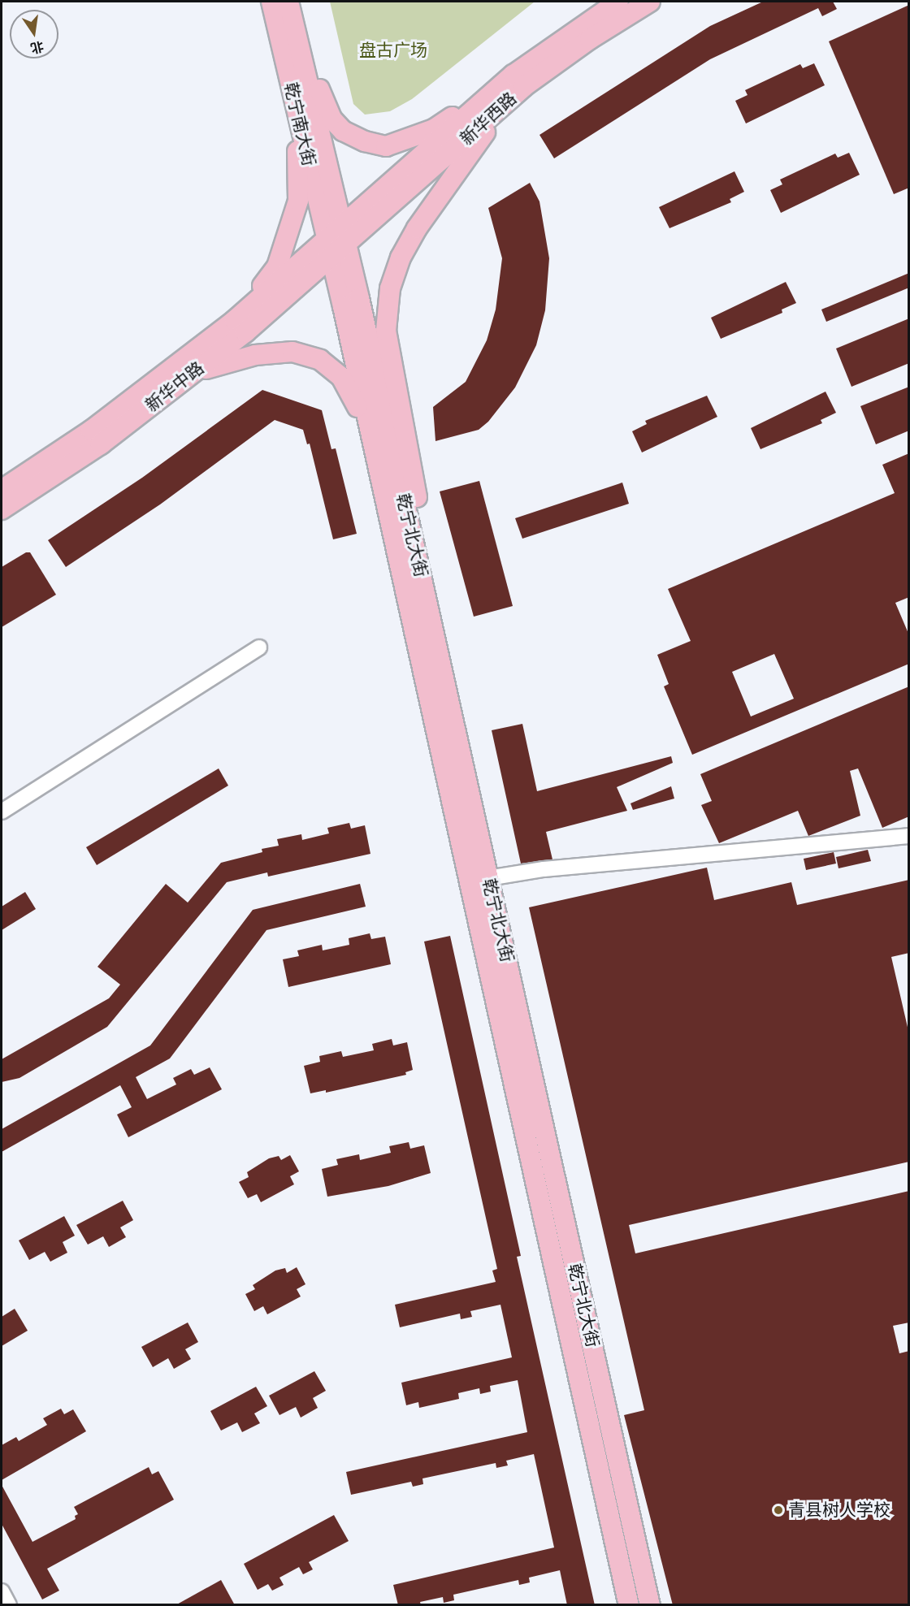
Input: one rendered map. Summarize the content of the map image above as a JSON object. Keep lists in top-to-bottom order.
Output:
{
  "streets": {
    "main road": [
      "新华西路",
      "乾宁南大街",
      "新华中路",
      "乾宁北大街"
    ]
  },
  "crossings": [
    ["新华西路", "乾宁南大街"],
    ["新华西路", "新华中路"],
    ["新华西路", "乾宁北大街"],
    ["乾宁南大街", "新华中路"],
    ["乾宁南大街", "乾宁北大街"],
    ["新华中路", "乾宁北大街"]
  ],
  "parks": ["盘古广场"],
  "places": ["青县树人学校"],
  "north": "bottom"
}
